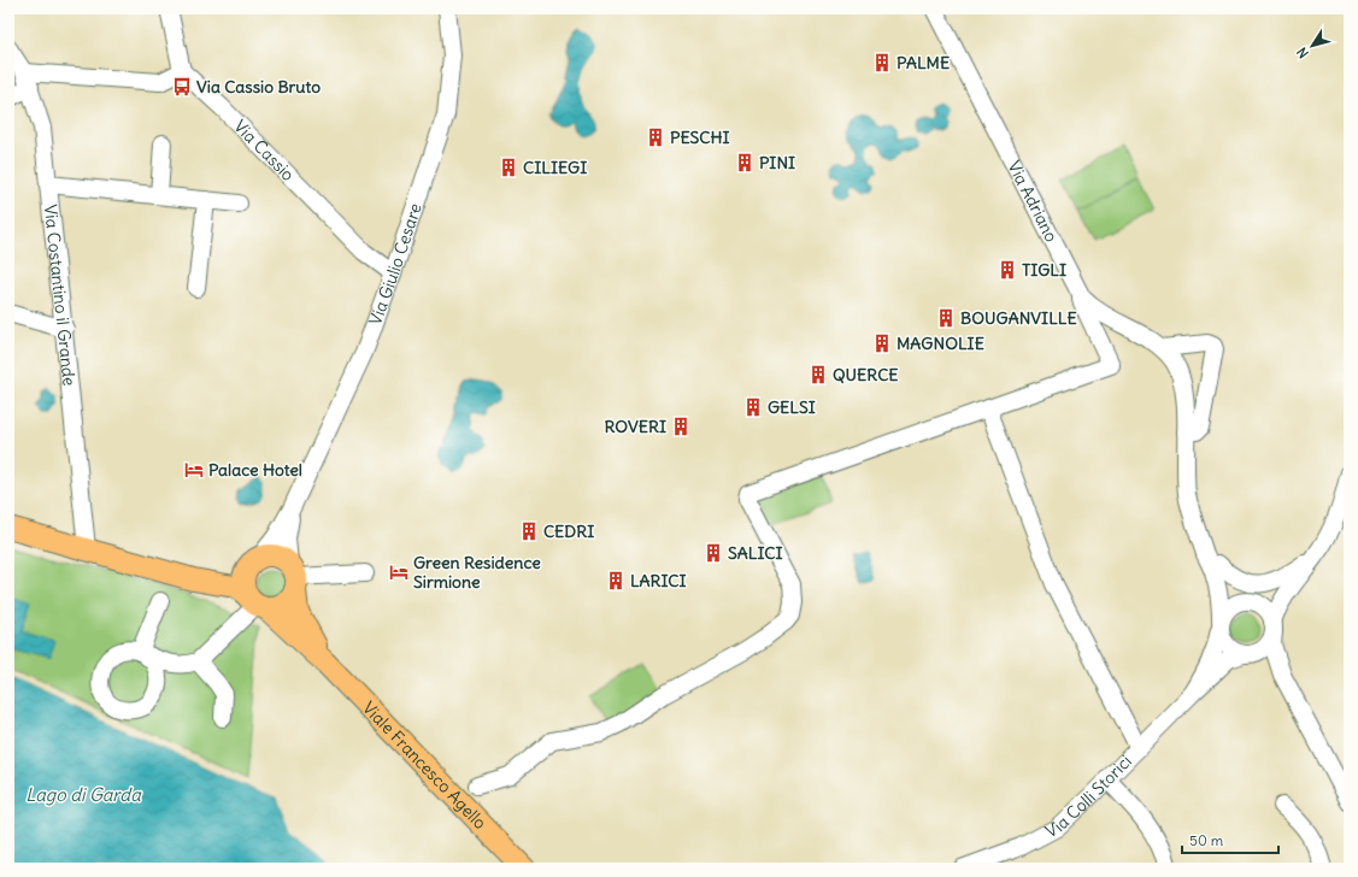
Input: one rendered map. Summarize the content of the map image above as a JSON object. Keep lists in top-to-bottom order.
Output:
{
  "streets": {
    "main road": ["Viale Francesco Agello"],
    "street": [
      "Via Cassio",
      "Via Adriano",
      "Via Giulio Cesare",
      "Via Costantino il Grande",
      "Via Colli Storici"
    ]
  },
  "crossings": [
    ["Via Cassio", "Via Giulio Cesare"],
    ["Via Adriano", "Via Colli Storici"],
    ["Via Giulio Cesare", "Viale Francesco Agello"],
    ["Via Costantino il Grande", "Viale Francesco Agello"]
  ],
  "water": ["Lago di Garda"],
  "places": {
    "building": [
      "PALME",
      "PESCHI",
      "PINI",
      "CILIEGI",
      "TIGLI",
      "BOUGANVILLE",
      "MAGNOLIE",
      "QUERCE",
      "GELSI",
      "ROVERI",
      "CEDRI",
      "SALICI",
      "LARICI"
    ],
    "bus stop": ["Via Cassio Bruto"],
    "hotel": ["Palace Hotel", "Green Residence Sirmione"]
  },
  "scale_bar": "50 m",
  "north": "bottom left"
}
